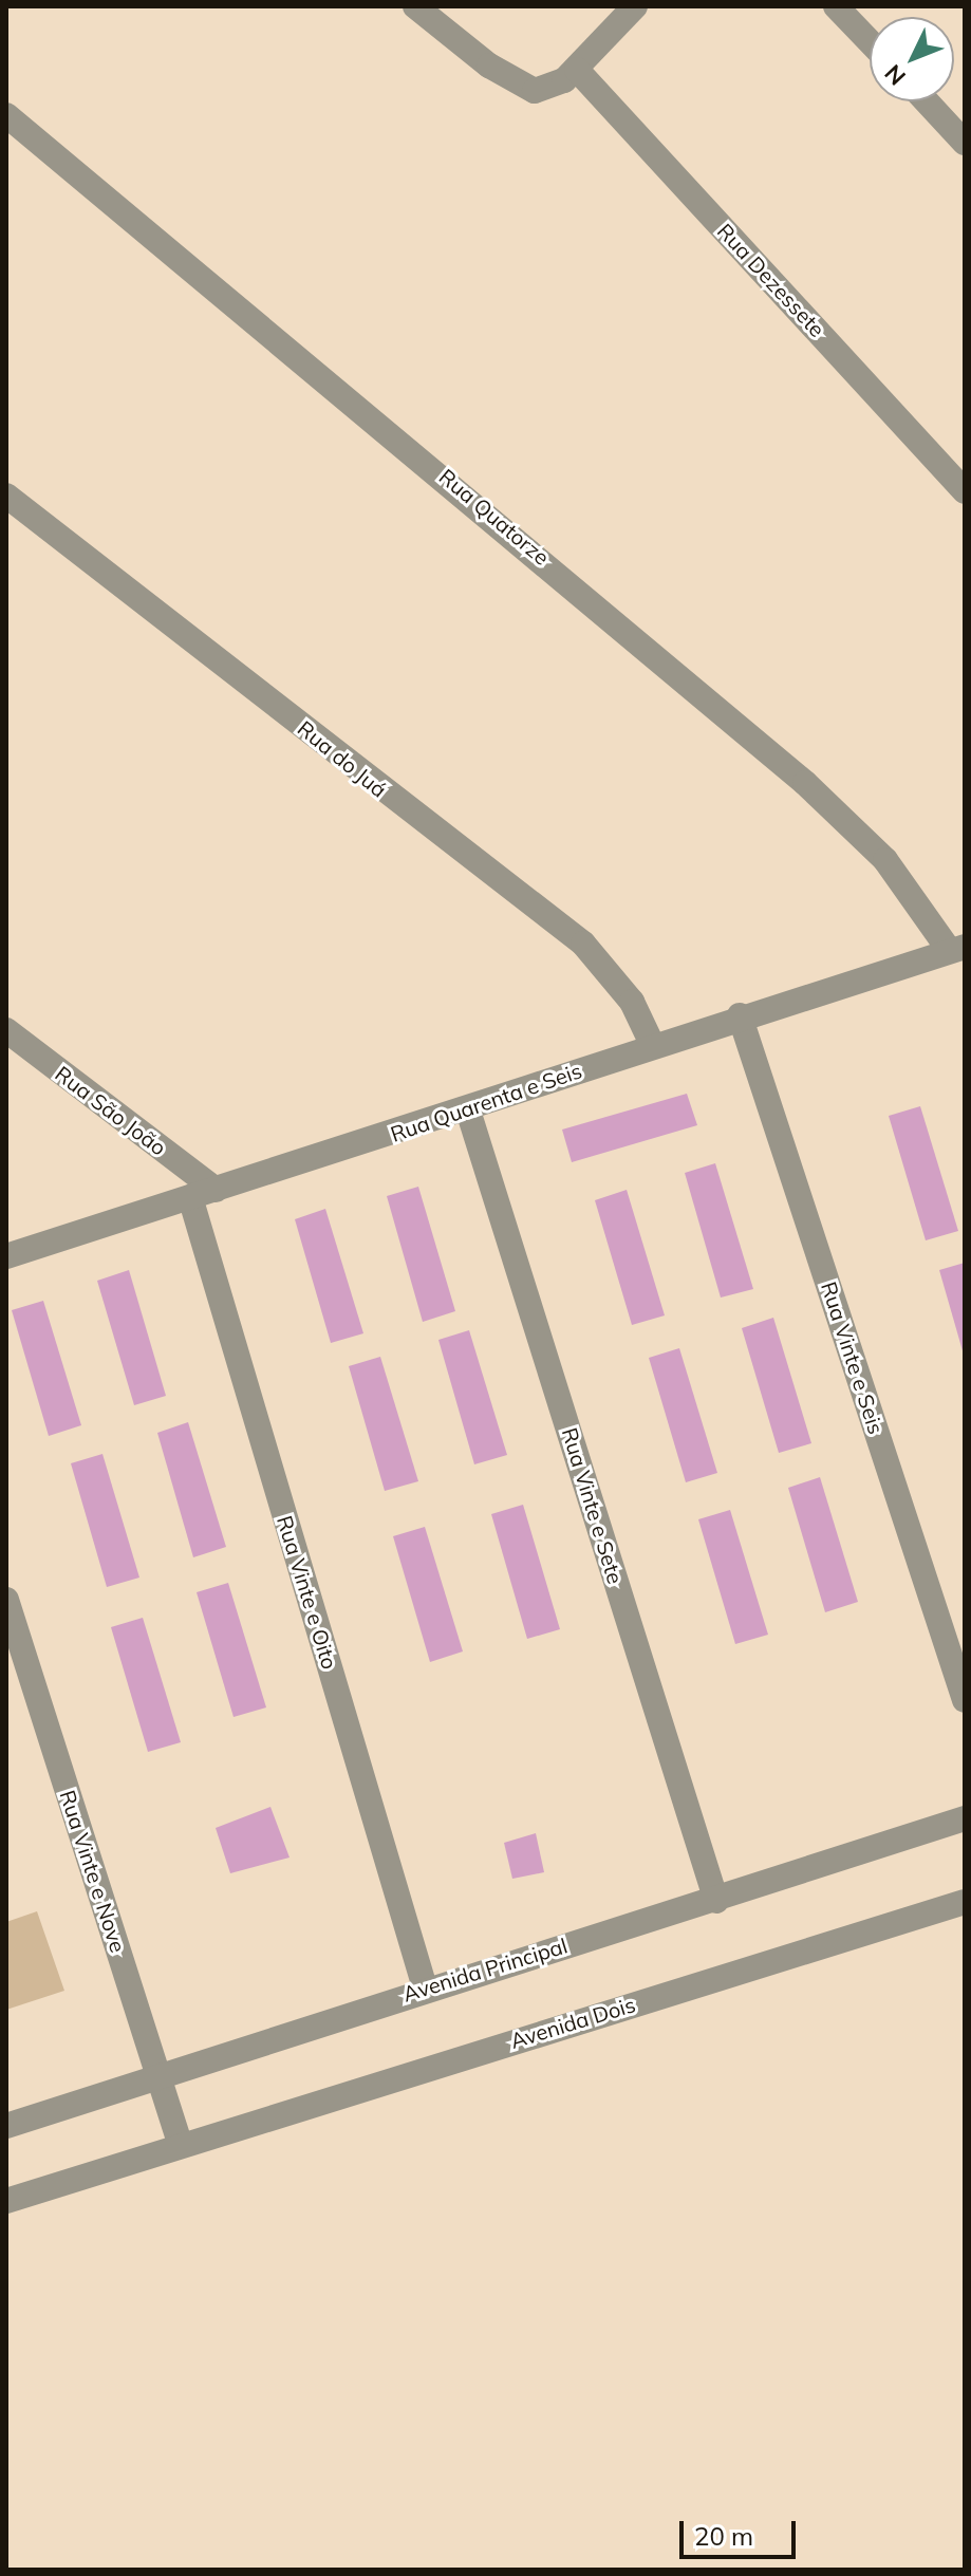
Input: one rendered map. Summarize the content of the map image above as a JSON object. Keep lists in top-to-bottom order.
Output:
{
  "streets": {
    "street": [
      "Rua Dezessete",
      "Rua Quatorze",
      "Rua do Juá",
      "Rua Quarenta e Seis",
      "Rua São João",
      "Rua Vinte e Seis",
      "Rua Vinte e Sete",
      "Rua Vinte e Oito",
      "Rua Vinte e Nove",
      "Avenida Principal",
      "Avenida Dois"
    ]
  },
  "crossings": [
    ["Rua Quatorze", "Rua Quarenta e Seis"],
    ["Rua do Juá", "Rua Quarenta e Seis"],
    ["Rua Quarenta e Seis", "Rua São João"],
    ["Rua Quarenta e Seis", "Rua Vinte e Seis"],
    ["Rua Quarenta e Seis", "Rua Vinte e Sete"],
    ["Rua Quarenta e Seis", "Rua Vinte e Oito"],
    ["Rua Vinte e Sete", "Avenida Principal"],
    ["Rua Vinte e Oito", "Avenida Principal"],
    ["Rua Vinte e Nove", "Avenida Principal"],
    ["Rua Vinte e Nove", "Avenida Dois"]
  ],
  "scale_bar": "20 m",
  "north": "bottom left"
}
